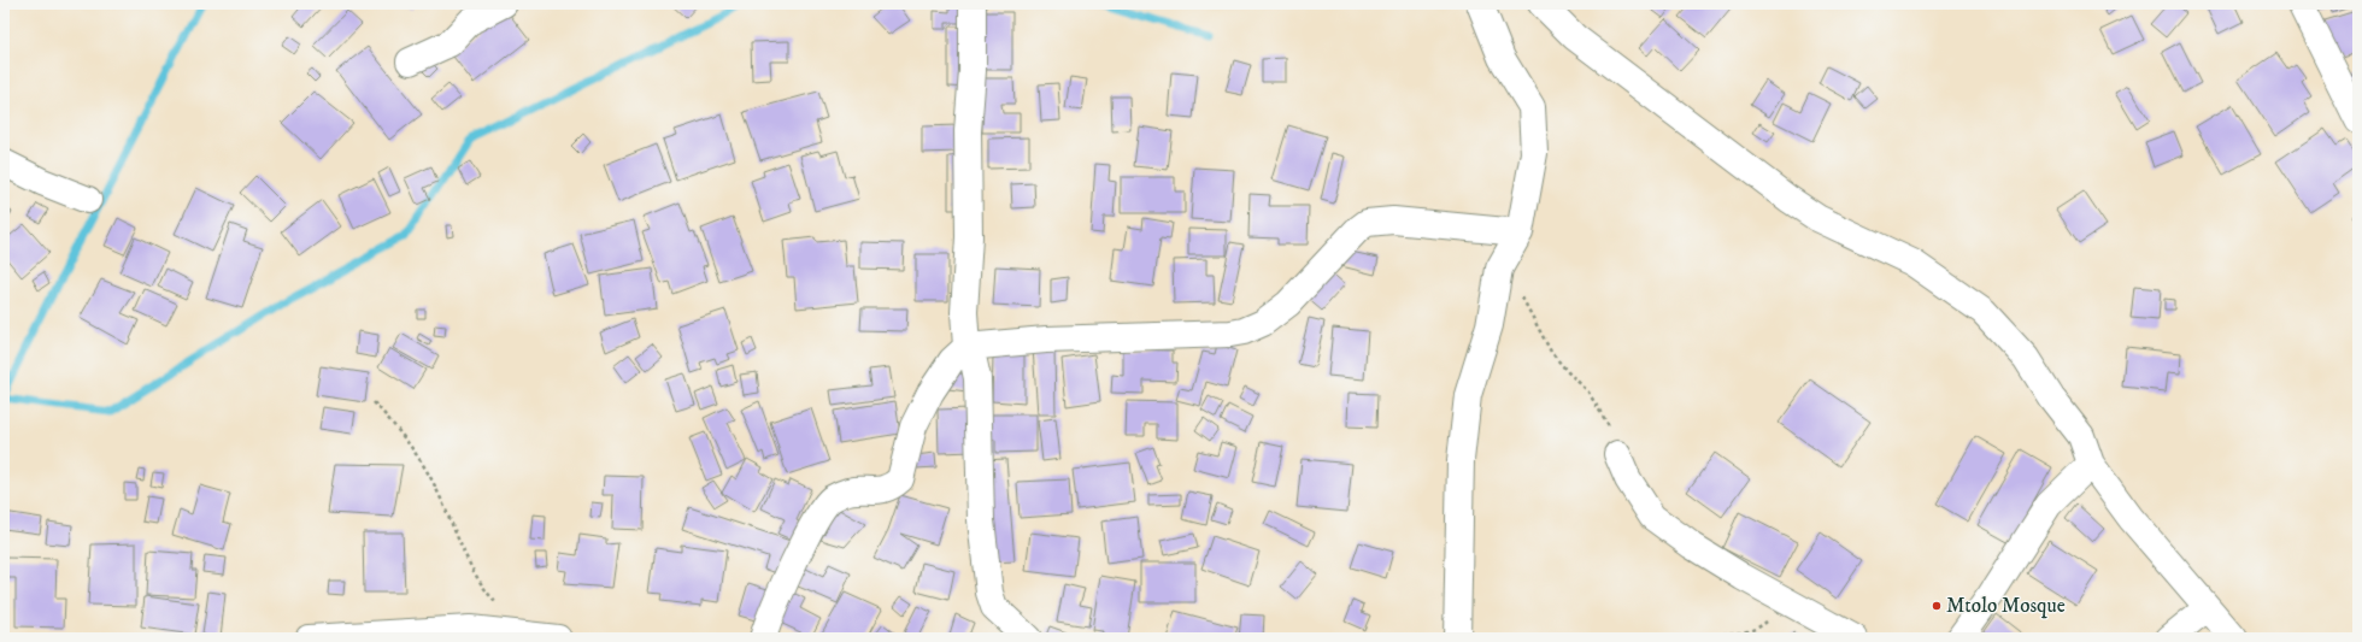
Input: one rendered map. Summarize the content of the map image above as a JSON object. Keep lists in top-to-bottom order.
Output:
{
  "places": ["Mtolo Mosque"]
}
